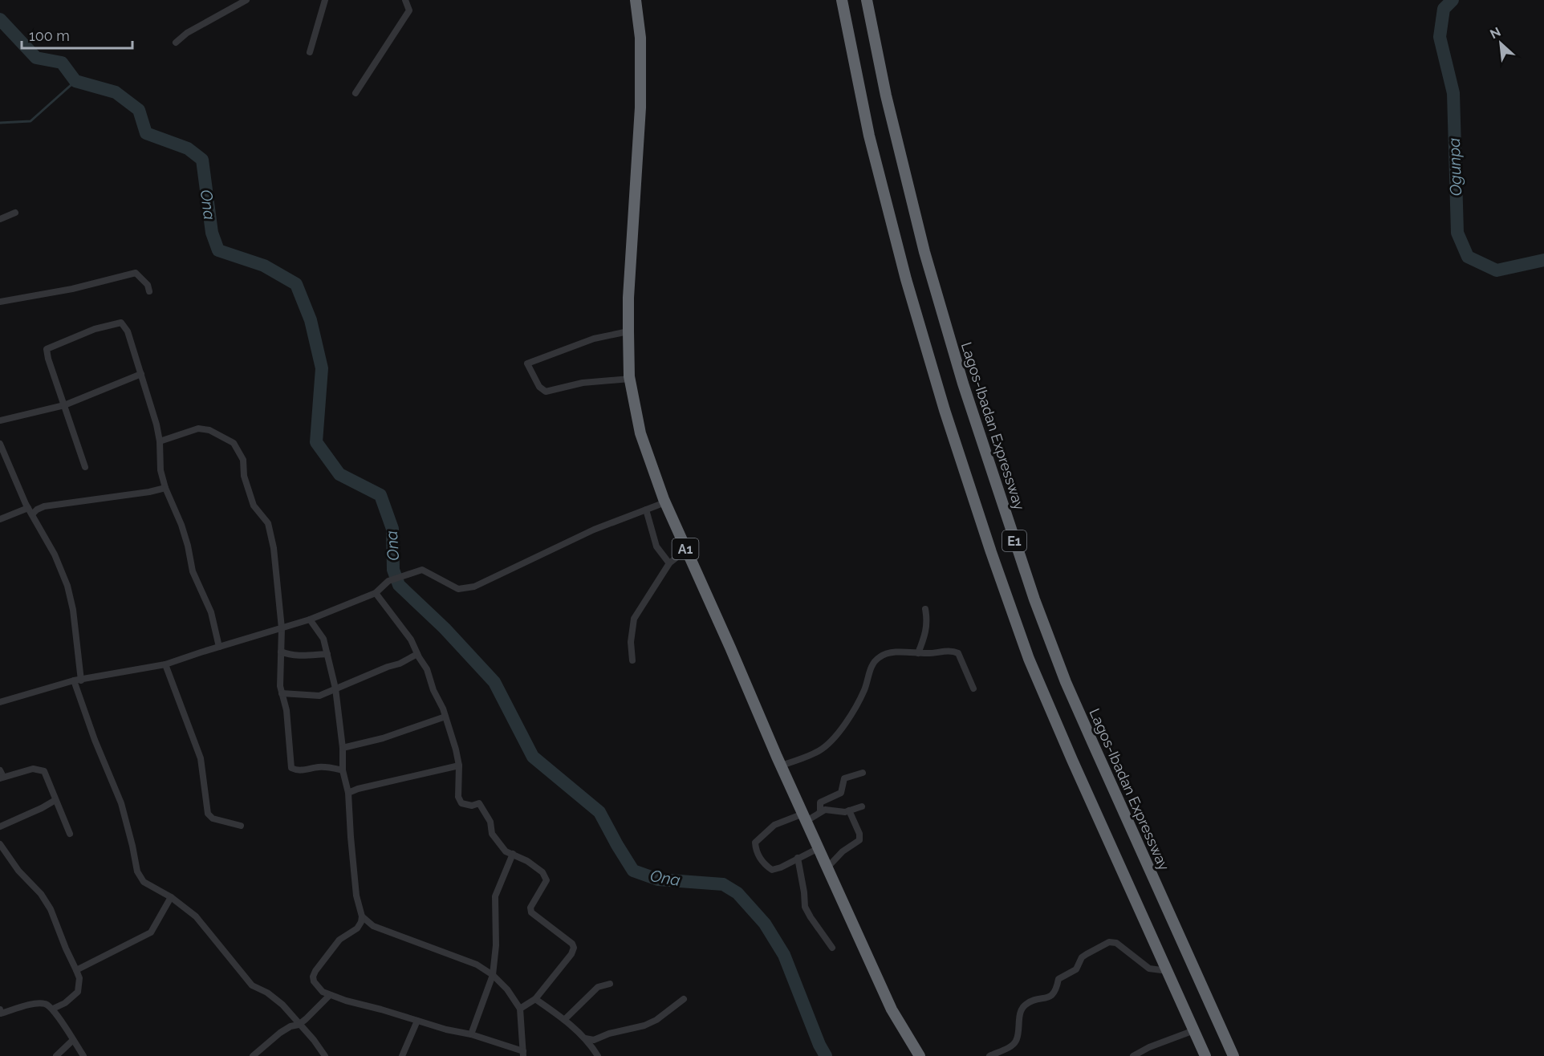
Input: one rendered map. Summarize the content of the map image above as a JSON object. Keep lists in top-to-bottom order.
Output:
{
  "streets": {
    "highway": ["Lagos-Ibadan Expressway", "E1", "A1"]
  },
  "water": ["Ogunpa", "Ona"],
  "scale_bar": "100 m",
  "north": "top left"
}
